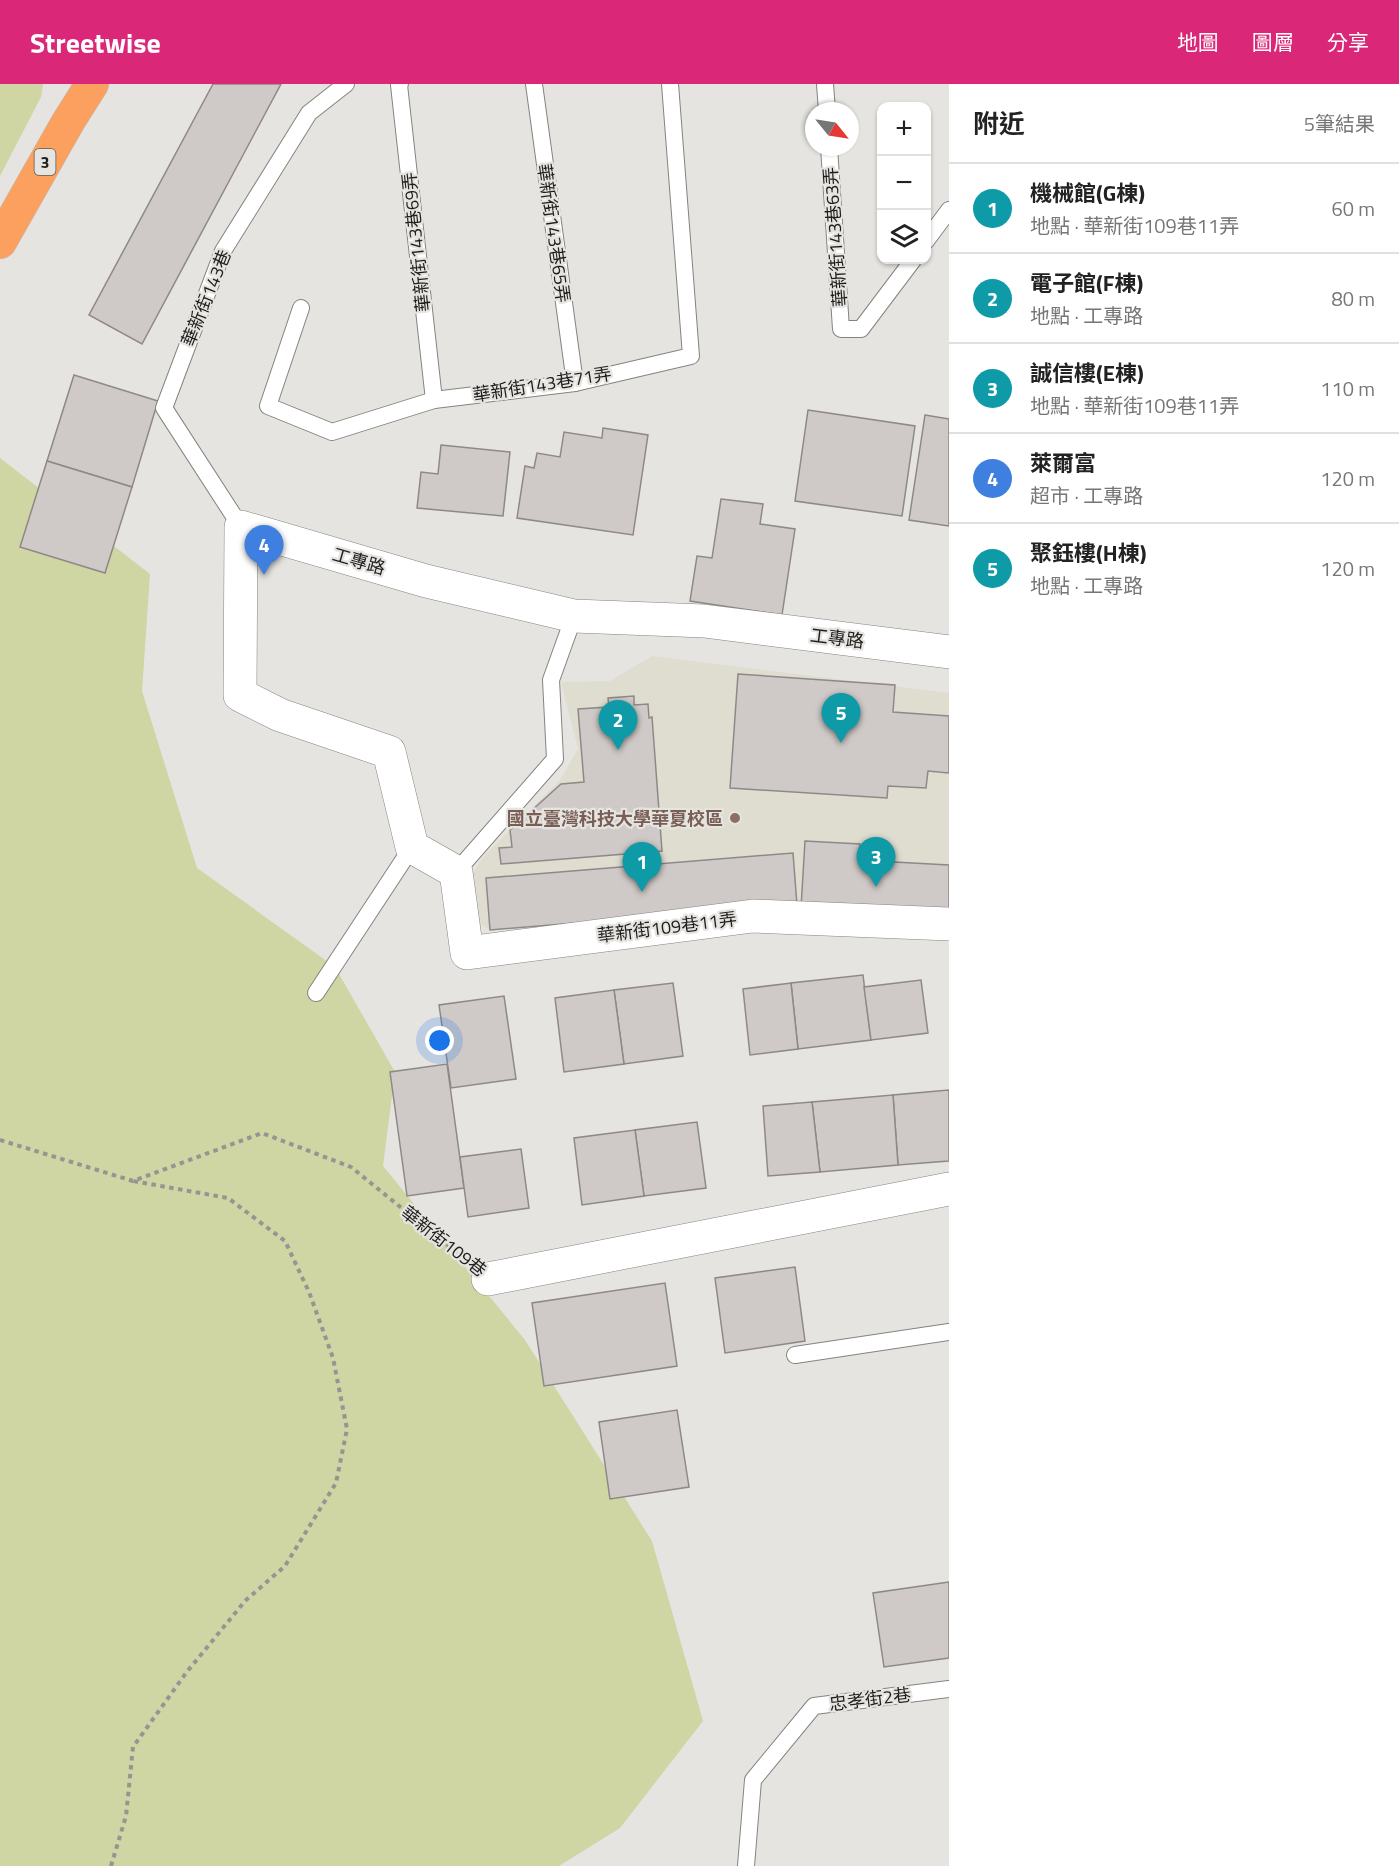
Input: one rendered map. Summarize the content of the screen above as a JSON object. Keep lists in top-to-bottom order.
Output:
{
  "streets": {
    "highway": ["3"],
    "street": ["工專路", "華新街109巷11弄", "華新街109巷"],
    "lane": [
      "華新街143巷65弄",
      "華新街143巷63弄",
      "華新街143巷69弄",
      "華新街143巷",
      "華新街143巷71弄",
      "忠孝街2巷"
    ]
  },
  "crossings": [
    ["華新街143巷65弄", "華新街143巷71弄"],
    ["華新街143巷69弄", "華新街143巷71弄"],
    ["華新街143巷", "工專路"]
  ],
  "places": ["國立臺灣科技大學華夏校區"],
  "north": "bottom right",
  "page": {
    "header": "Streetwise",
    "nav": ["地圖", "圖層", "分享"],
    "heading": ["附近", "5筆結果"],
    "map_buttons": ["+", "−"],
    "list": [
      {
        "mark": "1",
        "name": "機械館(G棟)",
        "note": "地點 · 華新街109巷11弄",
        "value": "60 m"
      },
      {
        "mark": "2",
        "name": "電子館(F棟)",
        "note": "地點 · 工專路",
        "value": "80 m"
      },
      {
        "mark": "3",
        "name": "誠信樓(E棟)",
        "note": "地點 · 華新街109巷11弄",
        "value": "110 m"
      },
      {
        "mark": "4",
        "name": "萊爾富",
        "note": "超市 · 工專路",
        "value": "120 m"
      },
      {
        "mark": "5",
        "name": "聚鈺樓(H棟)",
        "note": "地點 · 工專路",
        "value": "120 m"
      }
    ],
    "pins": [
      "4",
      "5",
      "2",
      "3",
      "1"
    ]
  }
}
